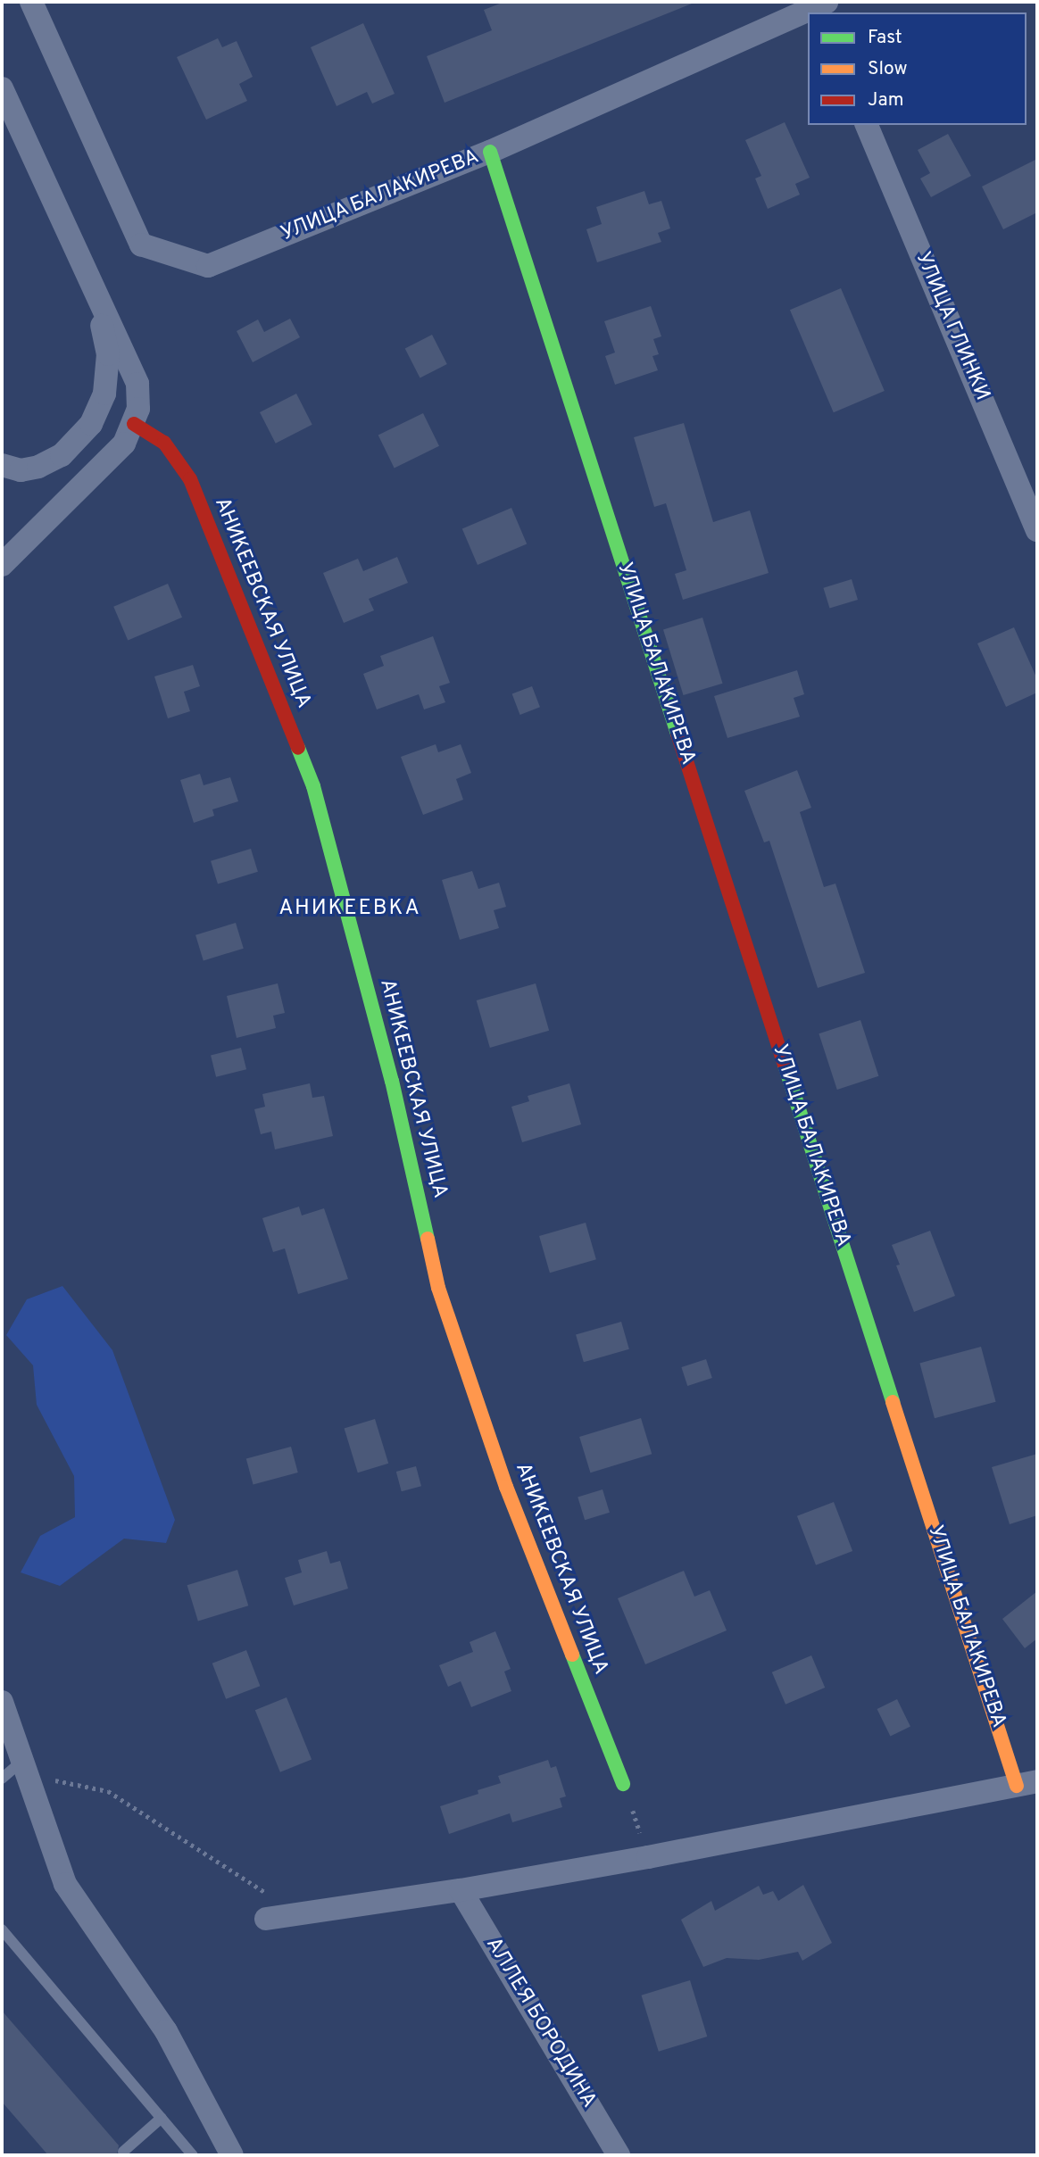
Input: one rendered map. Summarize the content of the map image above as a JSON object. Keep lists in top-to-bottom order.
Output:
{
  "streets": {
    "street": [
      "УЛИЦА БАЛАКИРЕВА",
      "УЛИЦА ГЛИНКИ",
      "АНИКЕЕВСКАЯ УЛИЦА",
      "АЛЛЕЯ БОРОДИНА"
    ]
  },
  "districts": ["АНИКЕЕВКА"],
  "legend": ["Fast", "Slow", "Jam"]
}
